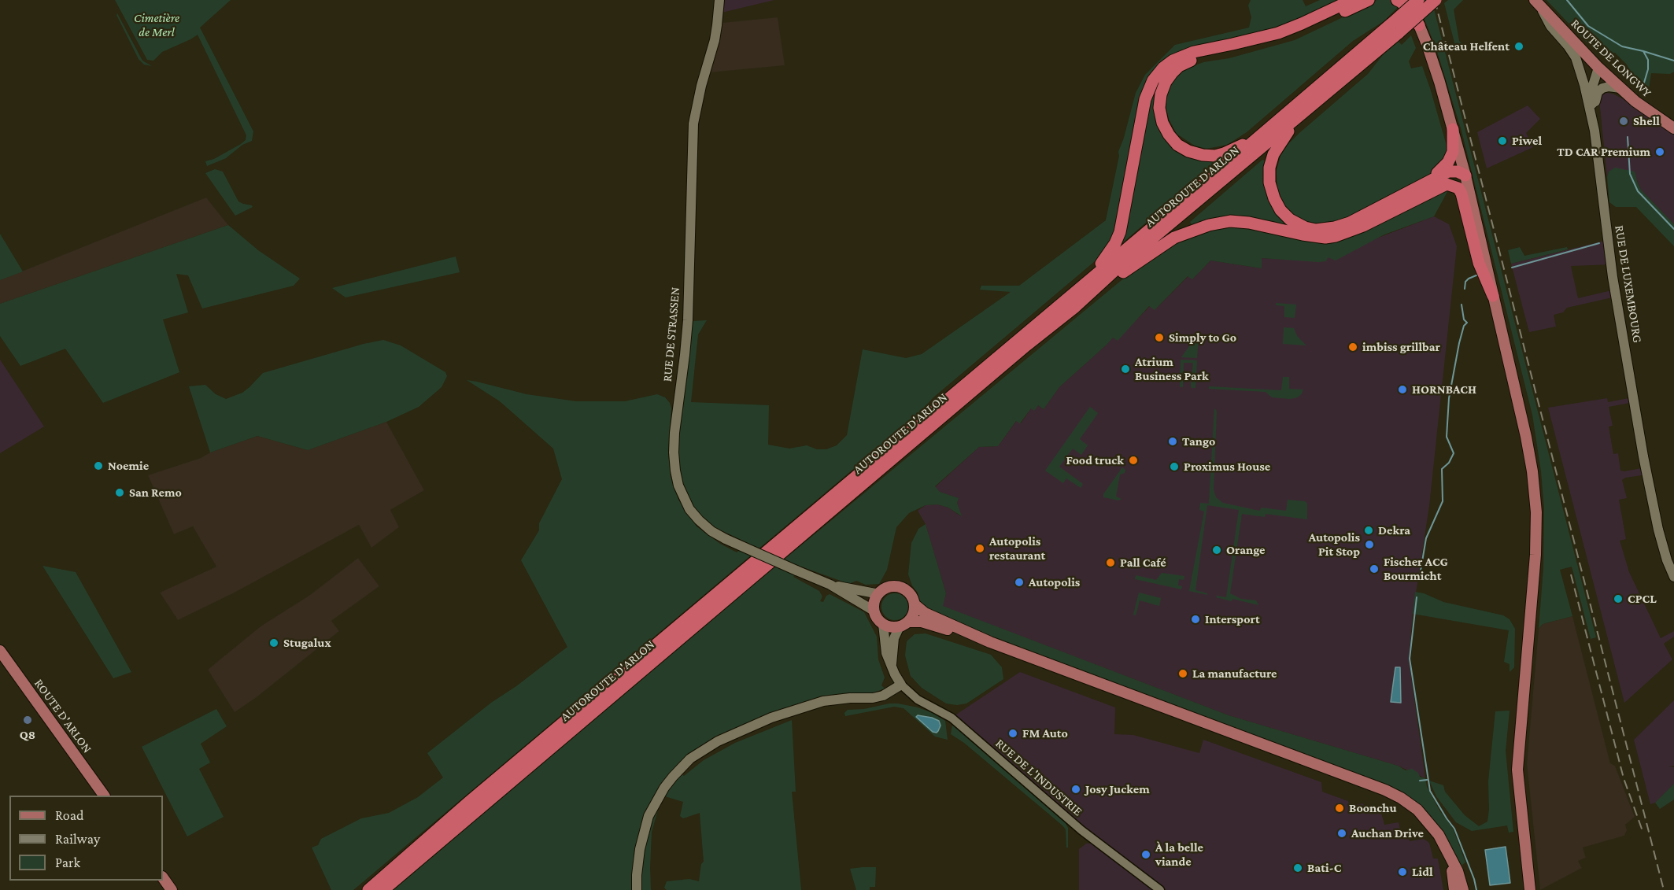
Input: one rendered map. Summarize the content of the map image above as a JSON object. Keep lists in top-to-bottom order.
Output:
{
  "streets": {
    "highway": ["AUTOROUTE D'ARLON"],
    "main road": [
      "ROUTE DE LONGWY",
      "RUE DE LUXEMBOURG",
      "RUE DE STRASSEN",
      "ROUTE D'ARLON"
    ],
    "street": ["RUE DE L'INDUSTRIE"]
  },
  "crossings": [
    ["ROUTE DE LONGWY", "RUE DE LUXEMBOURG"]
  ],
  "parks": ["Cimetière de Merl"],
  "places": [
    "Château Helfent",
    "Shell",
    "Piwel",
    "TD CAR Premium",
    "Simply to Go",
    "imbiss grillbar",
    "Atrium Business Park",
    "HORNBACH",
    "Tango",
    "Food truck",
    "Noemie",
    "Proximus House",
    "San Remo",
    "Dekra",
    "Autopolis Pit Stop",
    "Autopolis restaurant",
    "Orange",
    "Pall Café",
    "Fischer ACG Bourmicht",
    "Autopolis",
    "CPCL",
    "Intersport",
    "Stugalux",
    "La manufacture",
    "Q8",
    "FM Auto",
    "Josy Juckem",
    "Boonchu",
    "Auchan Drive",
    "À la belle viande",
    "Bati-C",
    "Lidl"
  ],
  "legend": ["Road", "Railway", "Park"]
}
